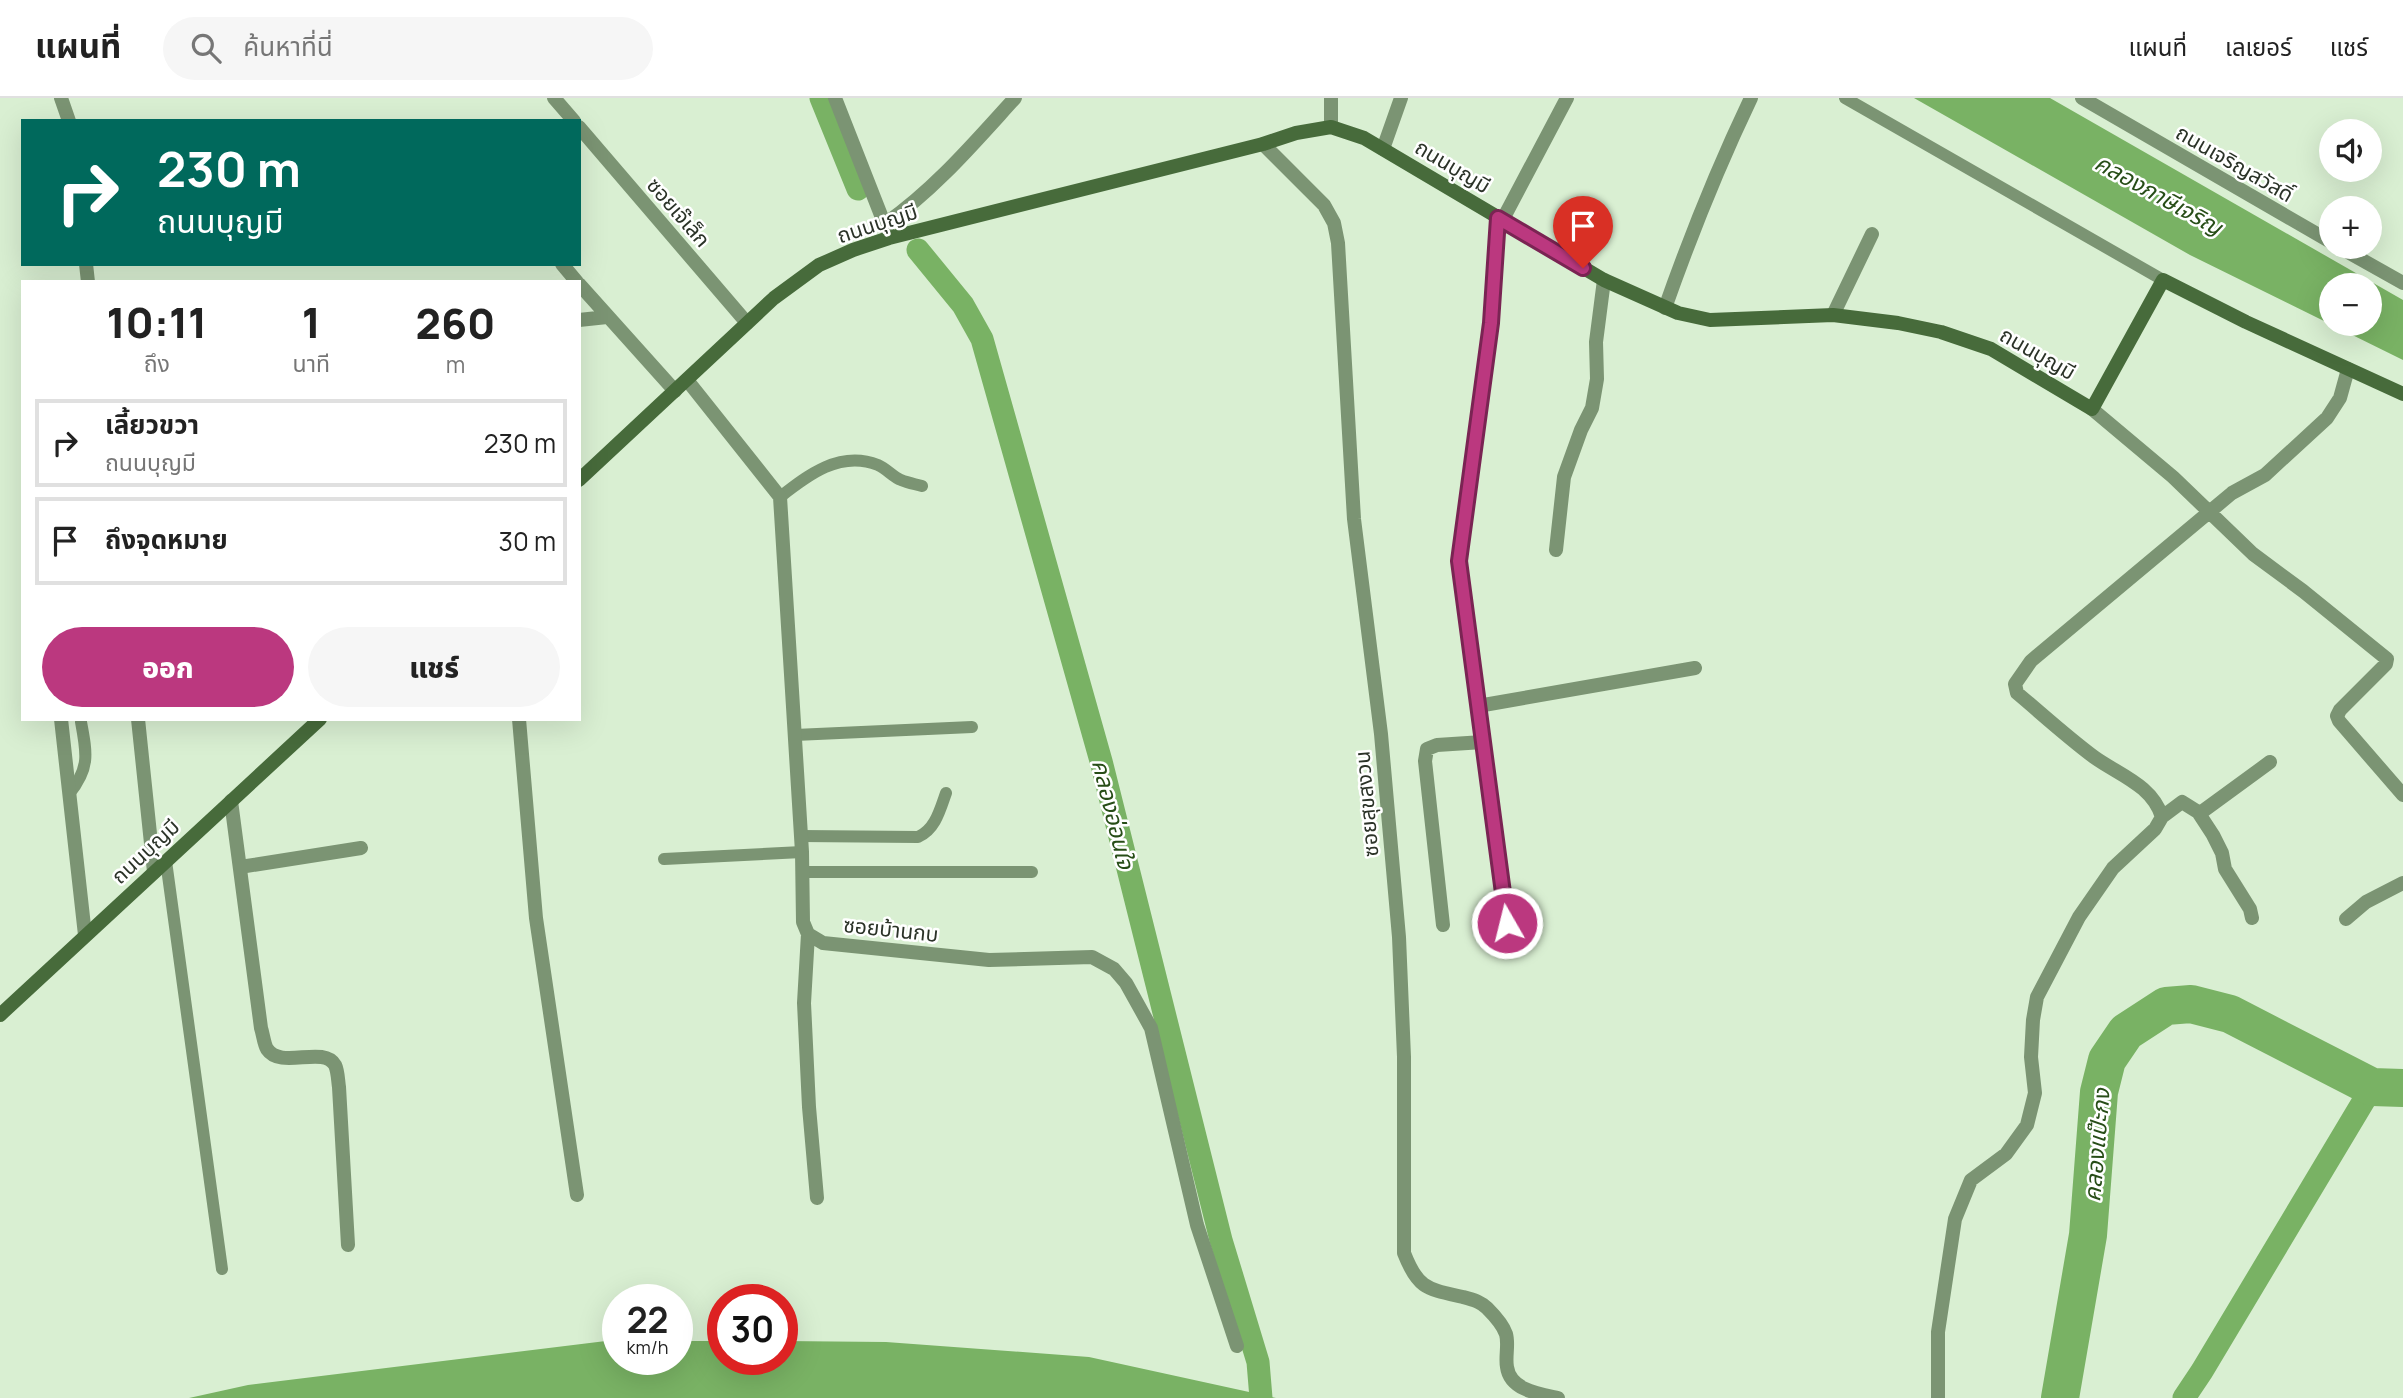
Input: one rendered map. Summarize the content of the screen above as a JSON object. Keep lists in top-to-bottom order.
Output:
{
  "streets": {
    "street": [
      "ถนนเจริญสวัสดิ์",
      "ถนนบุญมี",
      "ซอยเจ๊เล็ก",
      "ซอยสุขสงวน",
      "ซอยบ้านกบ"
    ]
  },
  "crossings": [
    ["ถนนบุญมี", "ซอยเจ๊เล็ก"],
    ["ถนนบุญมี", "ซอยสุขสงวน"]
  ],
  "water": ["คลองภาษีเจริญ", "คลองอ่อนใจ", "คลองแป๊ะกง"],
  "page": {
    "header": "แผนที่",
    "search": "ค้นหาที่นี่",
    "nav": ["แผนที่", "เลเยอร์", "แชร์"],
    "map_buttons": ["+", "−"],
    "turn": ["230 m", "ถนนบุญมี"],
    "eta": [
      "10:11",
      "ถึง",
      "1",
      "นาที",
      "260",
      "m"
    ],
    "list": [
      {
        "name": "เลี้ยวขวา",
        "note": "ถนนบุญมี",
        "value": "230 m"
      },
      {
        "name": "ถึงจุดหมาย",
        "value": "30 m"
      }
    ],
    "buttons": ["ออก", "แชร์"],
    "speed": "22 km/h",
    "limit": "30"
  }
}
